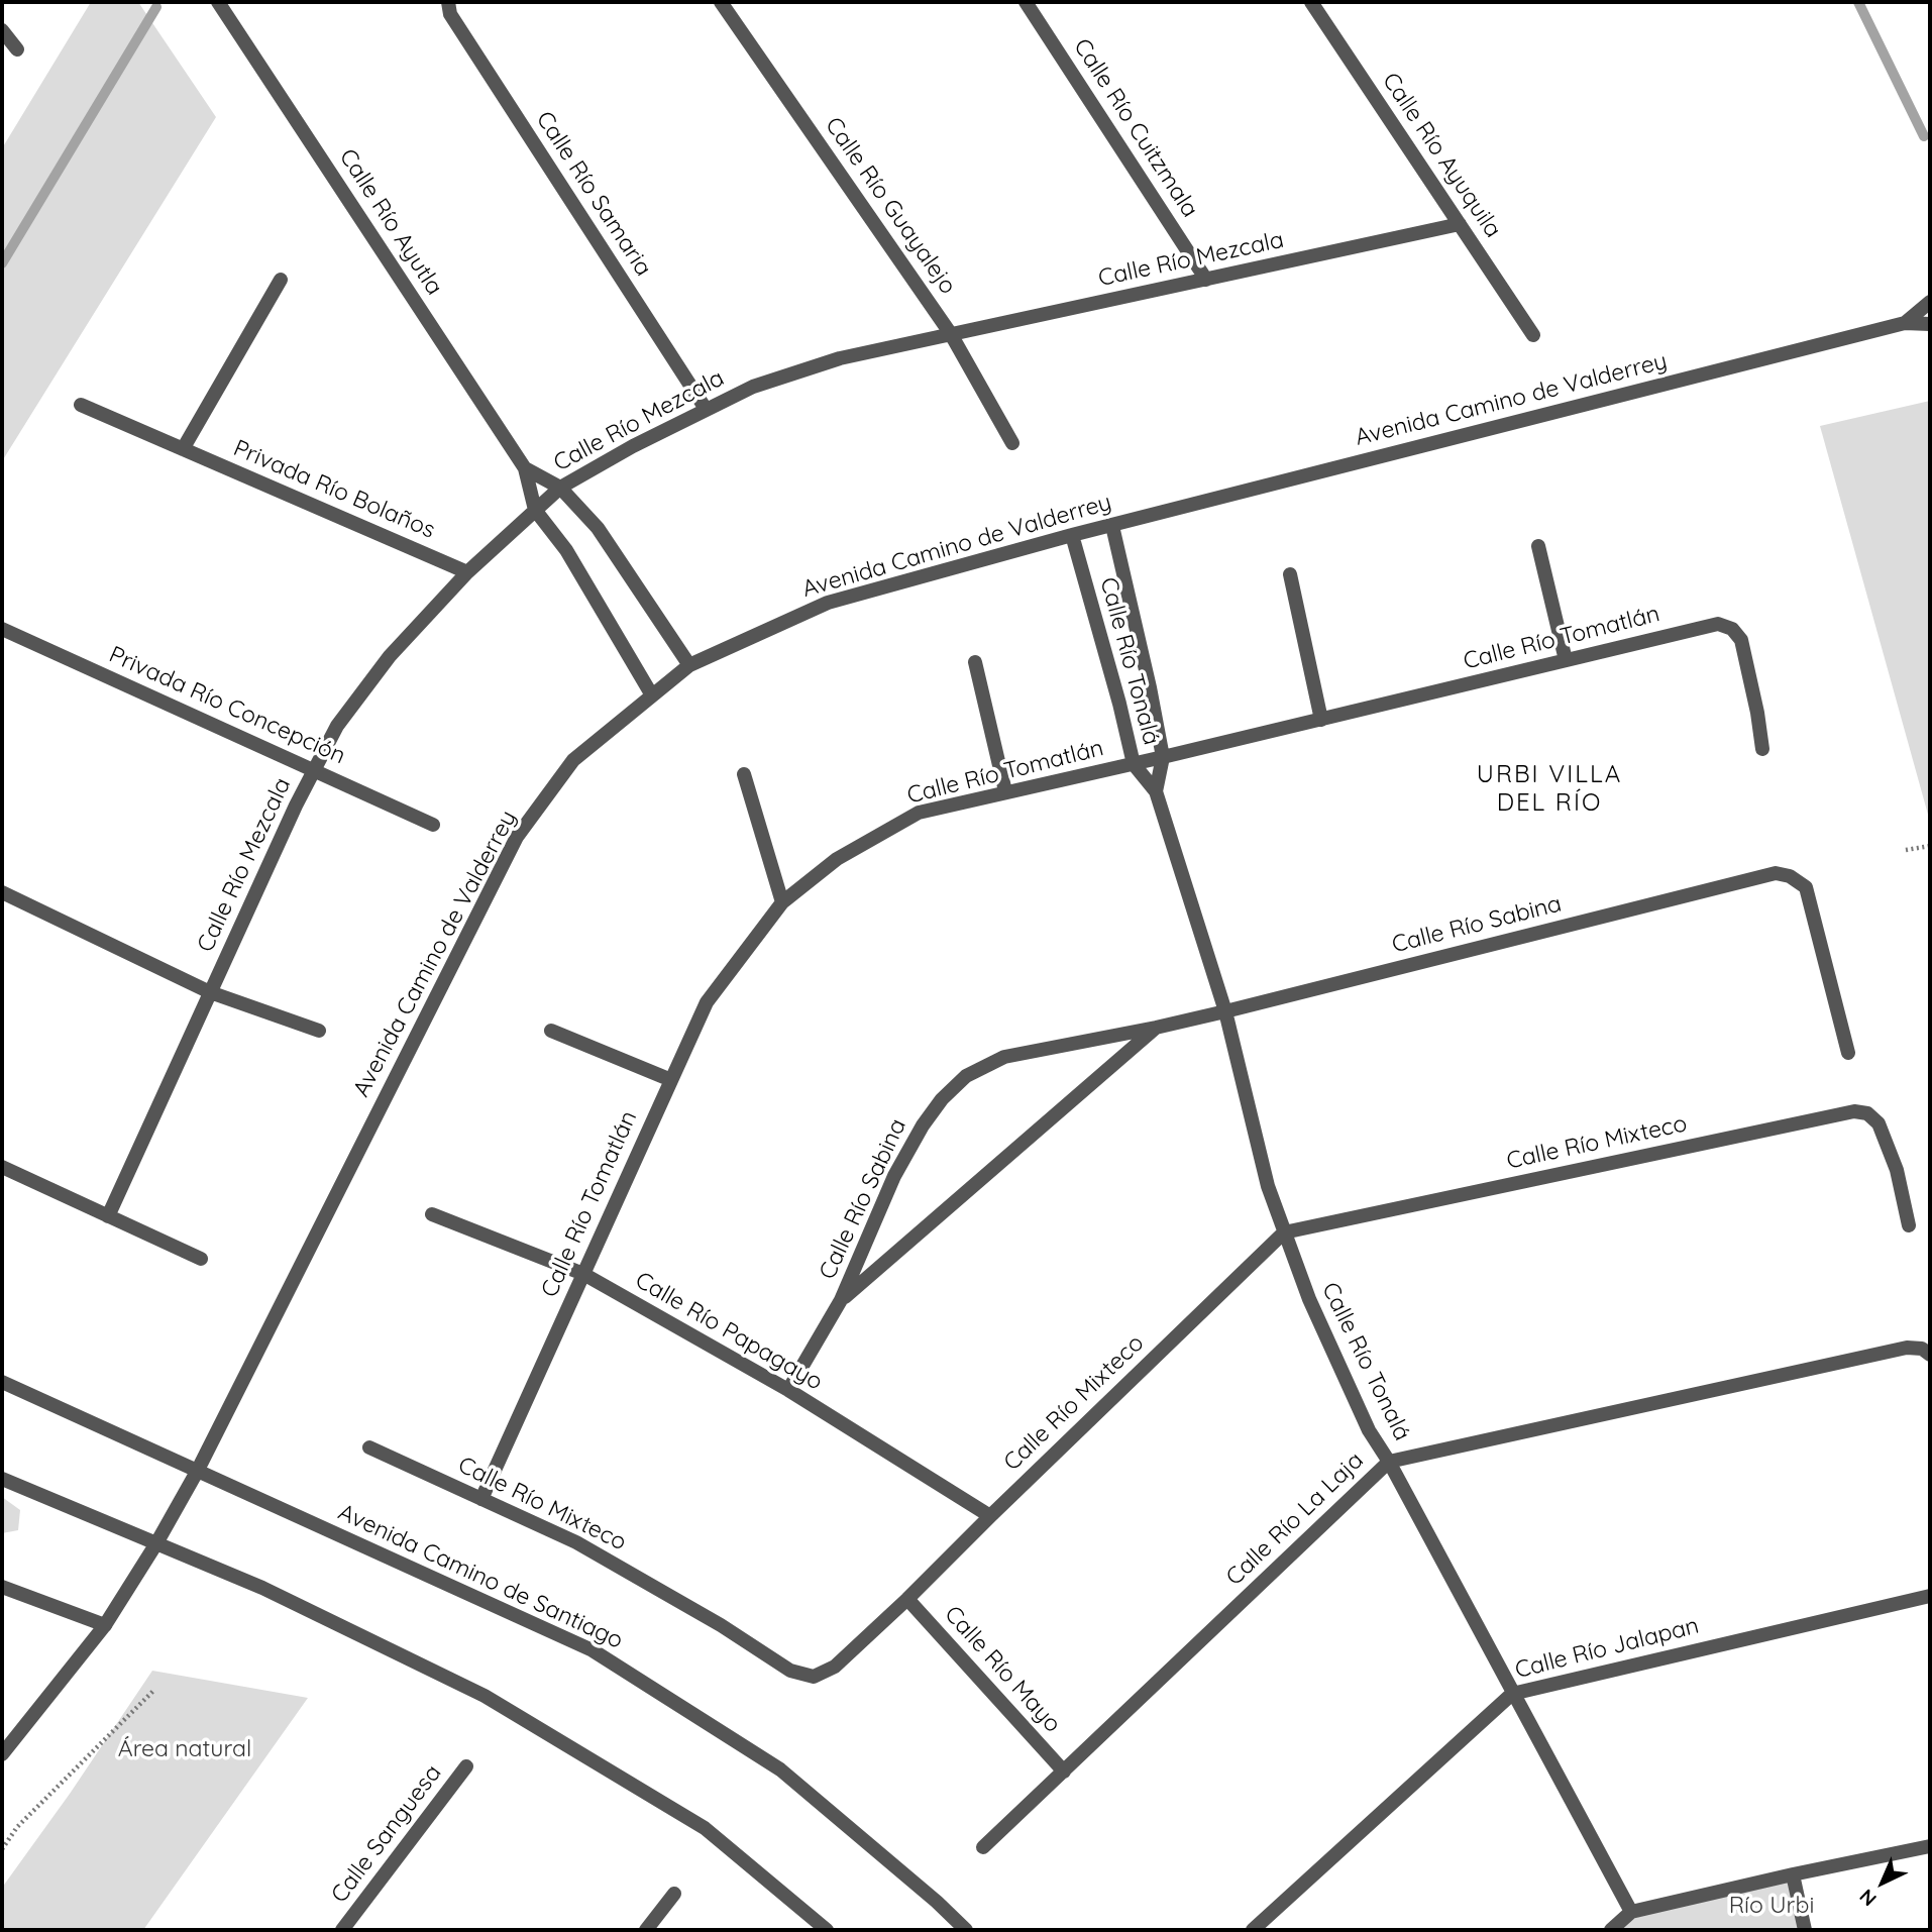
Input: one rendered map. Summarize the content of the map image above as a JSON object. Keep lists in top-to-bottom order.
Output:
{
  "streets": {
    "street": [
      "Calle Río Cuitzmala",
      "Calle Río Ayuquila",
      "Calle Río Samaria",
      "Calle Río Guayalejo",
      "Calle Río Ayutla",
      "Calle Río Mezcala",
      "Avenida Camino de Valderrey",
      "Privada Río Bolaños",
      "Calle Río Tomatlán",
      "Calle Río Tonalá",
      "Privada Río Concepción",
      "Calle Río Sabina",
      "Calle Río Mixteco",
      "Calle Río Papagayo",
      "Calle Río La Laja",
      "Avenida Camino de Santiago",
      "Calle Río Jalapan",
      "Calle Río Mayo",
      "Calle Sanguesa"
    ]
  },
  "crossings": [
    ["Calle Río Cuitzmala", "Calle Río Mezcala"],
    ["Calle Río Ayuquila", "Calle Río Mezcala"],
    ["Calle Río Samaria", "Calle Río Mezcala"],
    ["Calle Río Guayalejo", "Calle Río Mezcala"],
    ["Calle Río Ayutla", "Calle Río Mezcala"],
    ["Calle Río Ayutla", "Avenida Camino de Valderrey"],
    ["Calle Río Mezcala", "Privada Río Bolaños"],
    ["Calle Río Mezcala", "Privada Río Concepción"],
    ["Avenida Camino de Valderrey", "Calle Río Tonalá"],
    ["Avenida Camino de Valderrey", "Avenida Camino de Santiago"],
    ["Calle Río Tomatlán", "Calle Río Tonalá"],
    ["Calle Río Tomatlán", "Calle Río Mixteco"],
    ["Calle Río Tomatlán", "Calle Río Papagayo"],
    ["Calle Río Tonalá", "Calle Río Sabina"],
    ["Calle Río Tonalá", "Calle Río Mixteco"],
    ["Calle Río Tonalá", "Calle Río La Laja"],
    ["Calle Río Tonalá", "Calle Río Jalapan"],
    ["Calle Río Sabina", "Calle Río Papagayo"],
    ["Calle Río Mixteco", "Calle Río Papagayo"],
    ["Calle Río Mixteco", "Calle Río Mayo"],
    ["Calle Río La Laja", "Calle Río Mayo"]
  ],
  "districts": ["URBI VILLA DEL RÍO"],
  "parks": ["Área natural", "Río Urbi"],
  "north": "bottom left"
}
